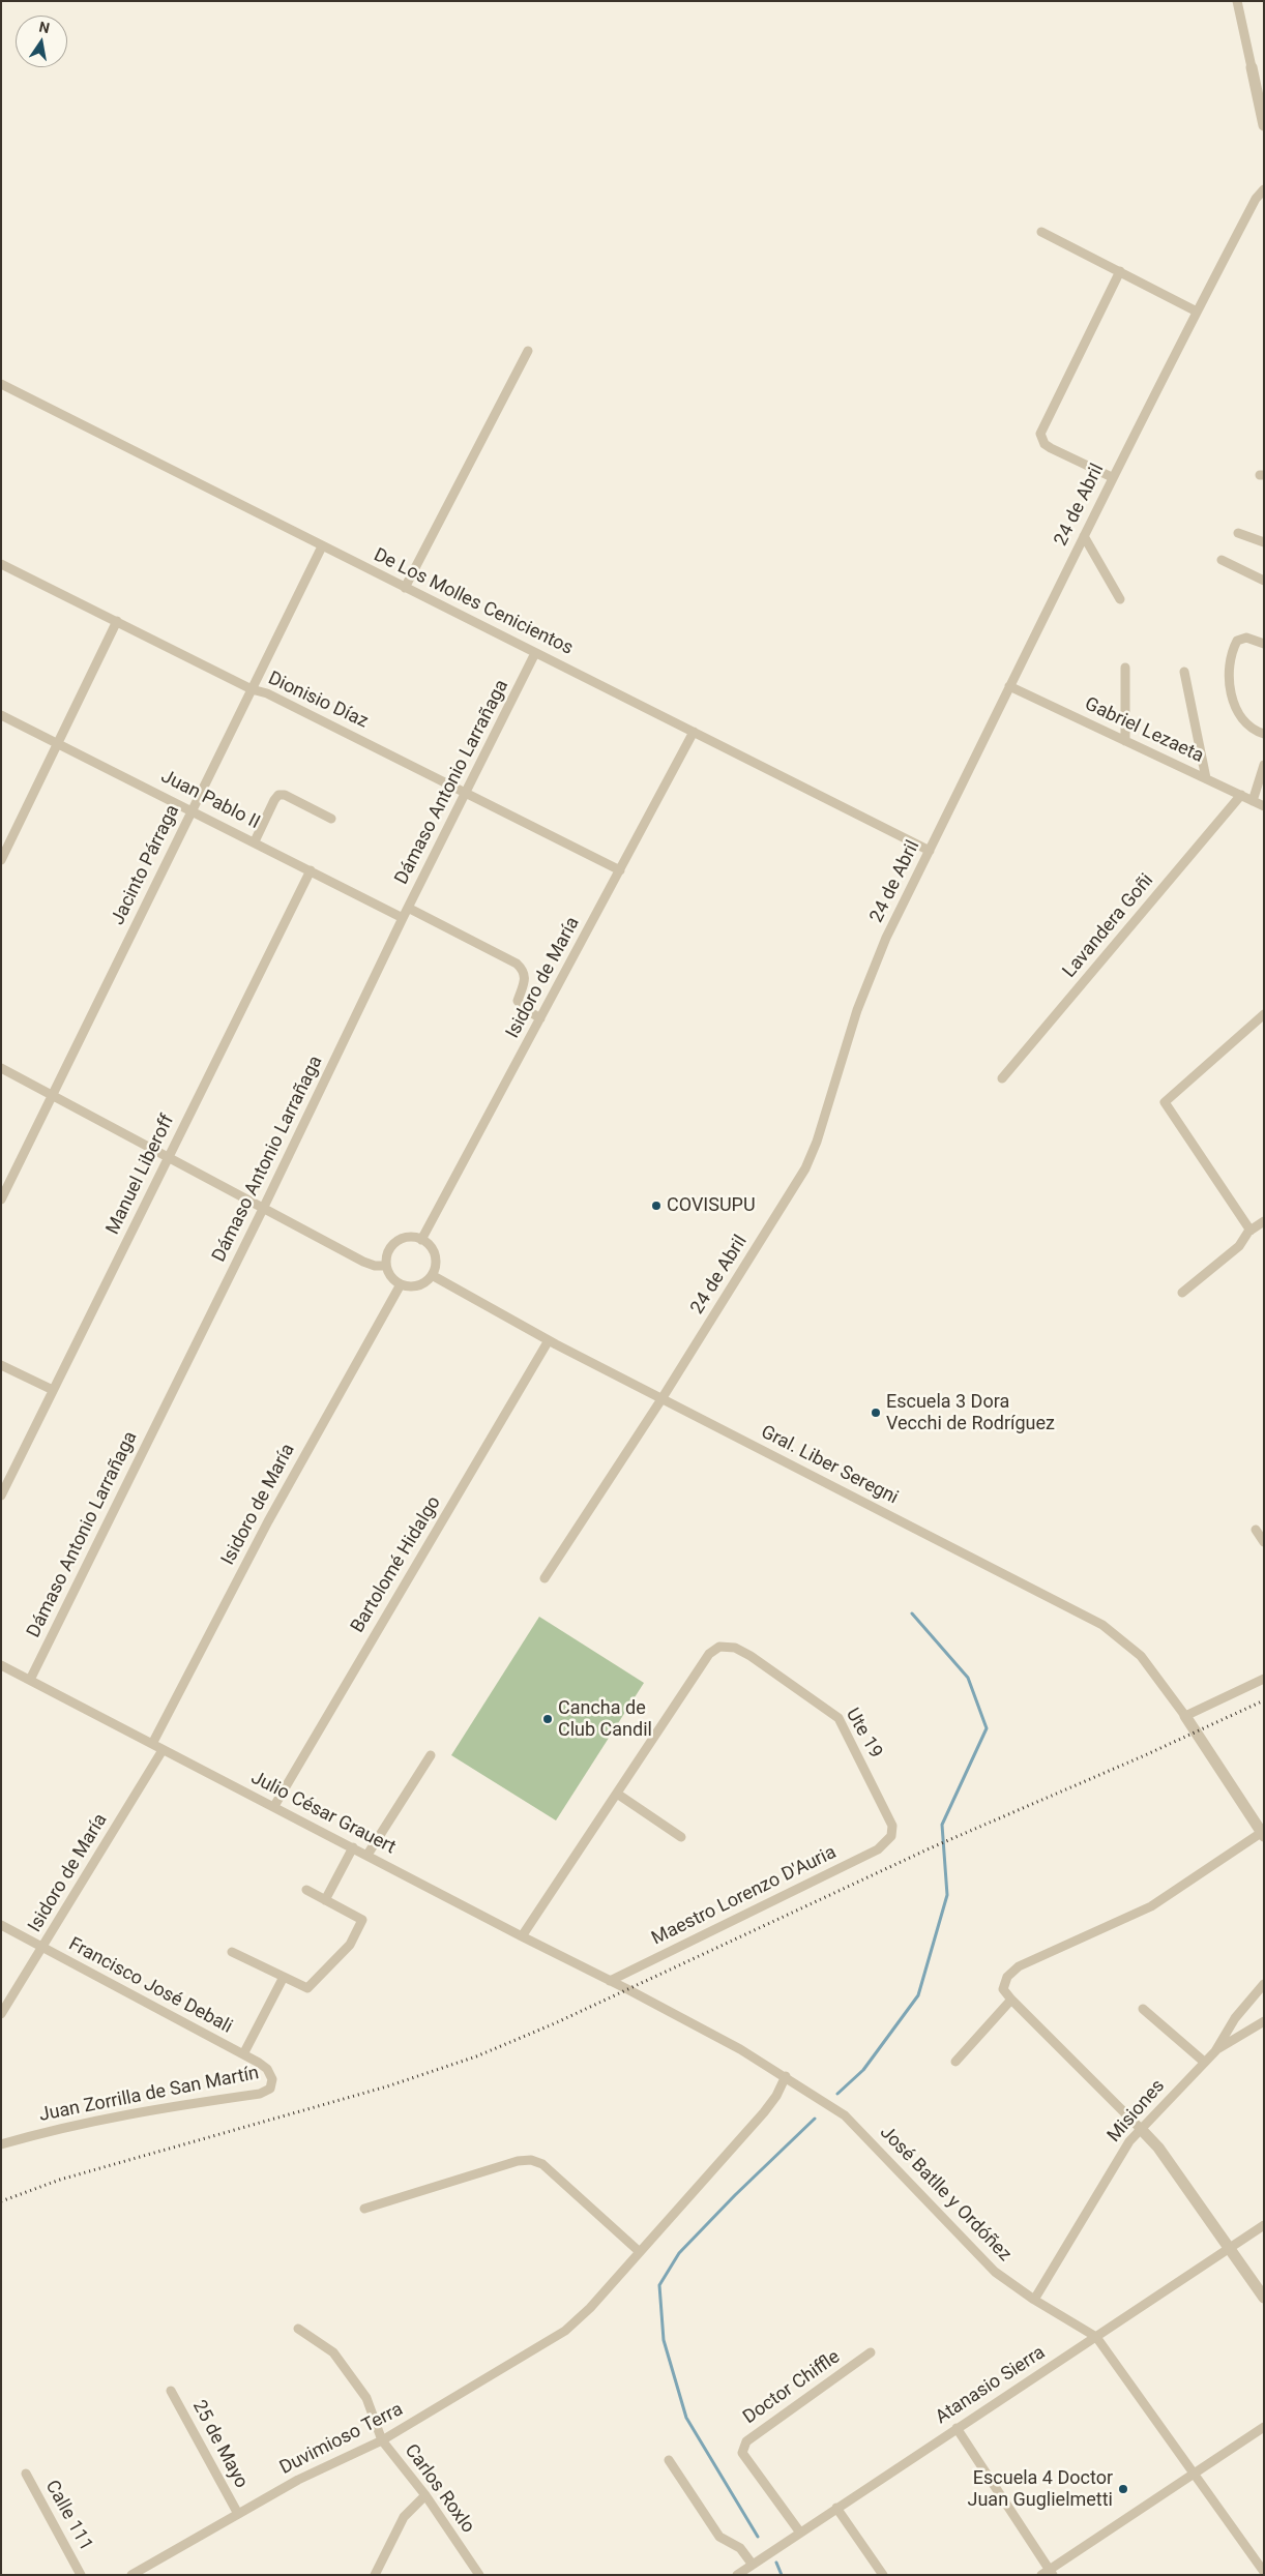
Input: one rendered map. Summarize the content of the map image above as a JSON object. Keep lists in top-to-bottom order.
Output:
{
  "streets": {
    "street": [
      "24 de Abril",
      "De Los Molles Cenicientos",
      "Dionisio Díaz",
      "Gabriel Lezaeta",
      "Dámaso Antonio Larrañaga",
      "Juan Pablo II",
      "Jacinto Párraga",
      "Lavandera Goñi",
      "Isidoro de María",
      "Manuel Liberoff",
      "Gral. Liber Seregni",
      "Bartolomé Hidalgo",
      "Ute 19",
      "Julio César Grauert",
      "Maestro Lorenzo D'Auria",
      "Francisco José Debali",
      "Juan Zorrilla de San Martín",
      "Misiones",
      "José Batlle y Ordóñez",
      "Atanasio Sierra",
      "Doctor Chiffle",
      "Duvimioso Terra",
      "25 de Mayo",
      "Carlos Roxlo",
      "Calle 111"
    ]
  },
  "crossings": [
    ["24 de Abril", "De Los Molles Cenicientos"],
    ["24 de Abril", "Gabriel Lezaeta"],
    ["24 de Abril", "Gral. Liber Seregni"],
    ["De Los Molles Cenicientos", "Dámaso Antonio Larrañaga"],
    ["De Los Molles Cenicientos", "Jacinto Párraga"],
    ["De Los Molles Cenicientos", "Isidoro de María"],
    ["Dionisio Díaz", "Dámaso Antonio Larrañaga"],
    ["Dionisio Díaz", "Jacinto Párraga"],
    ["Dionisio Díaz", "Isidoro de María"],
    ["Gabriel Lezaeta", "Lavandera Goñi"],
    ["Dámaso Antonio Larrañaga", "Juan Pablo II"],
    ["Dámaso Antonio Larrañaga", "Julio César Grauert"],
    ["Juan Pablo II", "Jacinto Párraga"],
    ["Juan Pablo II", "Manuel Liberoff"],
    ["Isidoro de María", "Gral. Liber Seregni"],
    ["Isidoro de María", "Julio César Grauert"],
    ["Isidoro de María", "Francisco José Debali"],
    ["Gral. Liber Seregni", "Bartolomé Hidalgo"],
    ["Bartolomé Hidalgo", "Julio César Grauert"],
    ["Ute 19", "Maestro Lorenzo D'Auria"],
    ["Julio César Grauert", "Maestro Lorenzo D'Auria"],
    ["Julio César Grauert", "José Batlle y Ordóñez"],
    ["Francisco José Debali", "Juan Zorrilla de San Martín"],
    ["Misiones", "José Batlle y Ordóñez"],
    ["José Batlle y Ordóñez", "Atanasio Sierra"],
    ["José Batlle y Ordóñez", "Duvimioso Terra"],
    ["Atanasio Sierra", "Doctor Chiffle"],
    ["Duvimioso Terra", "25 de Mayo"],
    ["Duvimioso Terra", "Carlos Roxlo"]
  ],
  "places": [
    "COVISUPU",
    "Escuela 3 Dora Vecchi de Rodríguez",
    "Cancha de Club Candil",
    "Escuela 4 Doctor Juan Guglielmetti"
  ],
  "north": "top"
}
